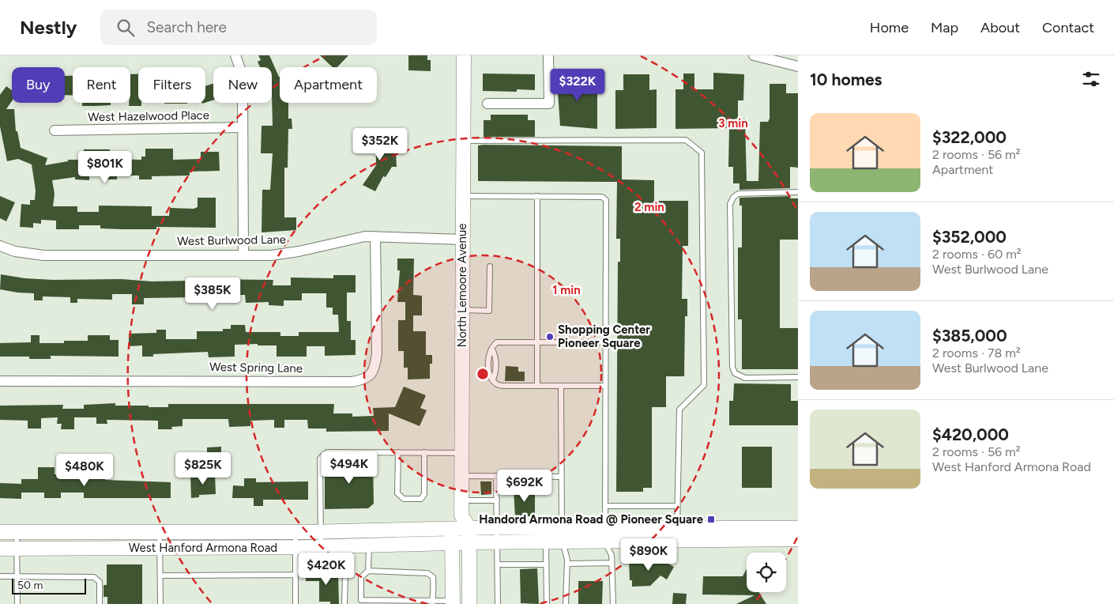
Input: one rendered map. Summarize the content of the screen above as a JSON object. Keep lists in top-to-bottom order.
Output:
{
  "streets": {
    "main road": ["North Lemoore Avenue", "West Hanford Armona Road"],
    "street": ["West Hazelwood Place", "West Burlwood Lane", "West Spring Lane"]
  },
  "crossings": [
    ["West Burlwood Lane", "North Lemoore Avenue"],
    ["West Burlwood Lane", "West Spring Lane"]
  ],
  "places": {
    "other": ["Shopping Center Pioneer Square"],
    "transit": ["Handord Armona Road @ Pioneer Square"]
  },
  "scale_bar": "50 m",
  "page": {
    "header": "Nestly",
    "search": "Search here",
    "nav": [
      "Home",
      "Map",
      "About",
      "Contact"
    ],
    "heading": "10 homes",
    "chip": [
      "Buy",
      "Rent",
      "Filters",
      "New",
      "Apartment"
    ],
    "price": [
      "$322K",
      "$352K",
      "$801K",
      "$385K",
      "$494K",
      "$825K",
      "$480K",
      "$692K",
      "$890K",
      "$420K"
    ],
    "list": [
      {
        "name": "$322,000",
        "note": "2 rooms · 56 m² · Apartment"
      },
      {
        "name": "$352,000",
        "note": "2 rooms · 60 m² · West Burlwood Lane"
      },
      {
        "name": "$385,000",
        "note": "2 rooms · 78 m² · West Burlwood Lane"
      },
      {
        "name": "$420,000",
        "note": "2 rooms · 56 m² · West Hanford Armona Road"
      }
    ],
    "scale": "50 m"
  },
  "rings": ["3 min", "2 min", "1 min"]
}
